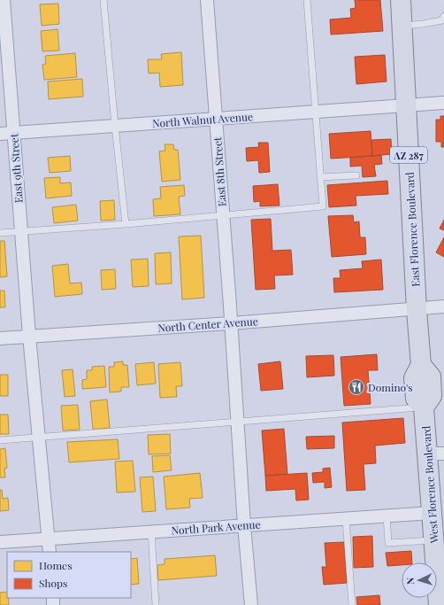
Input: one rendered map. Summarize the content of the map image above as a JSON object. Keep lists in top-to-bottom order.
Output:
{
  "streets": {
    "main road": ["AZ 287", "East Florence Boulevard", "West Florence Boulevard"],
    "street": [
      "North Walnut Avenue",
      "East 9th Street",
      "East 8th Street",
      "North Center Avenue",
      "North Park Avenue"
    ]
  },
  "crossings": [
    ["North Walnut Avenue", "East 9th Street"],
    ["North Walnut Avenue", "East 8th Street"],
    ["North Walnut Avenue", "East Florence Boulevard"],
    ["East 9th Street", "North Center Avenue"],
    ["East 9th Street", "North Park Avenue"],
    ["East 8th Street", "North Center Avenue"],
    ["East 8th Street", "North Park Avenue"],
    ["East Florence Boulevard", "North Center Avenue"],
    ["East Florence Boulevard", "West Florence Boulevard"],
    ["North Center Avenue", "West Florence Boulevard"],
    ["West Florence Boulevard", "North Park Avenue"]
  ],
  "places": {
    "restaurant": ["Domino's"]
  },
  "legend": ["Homes", "Shops"],
  "north": "left"
}
